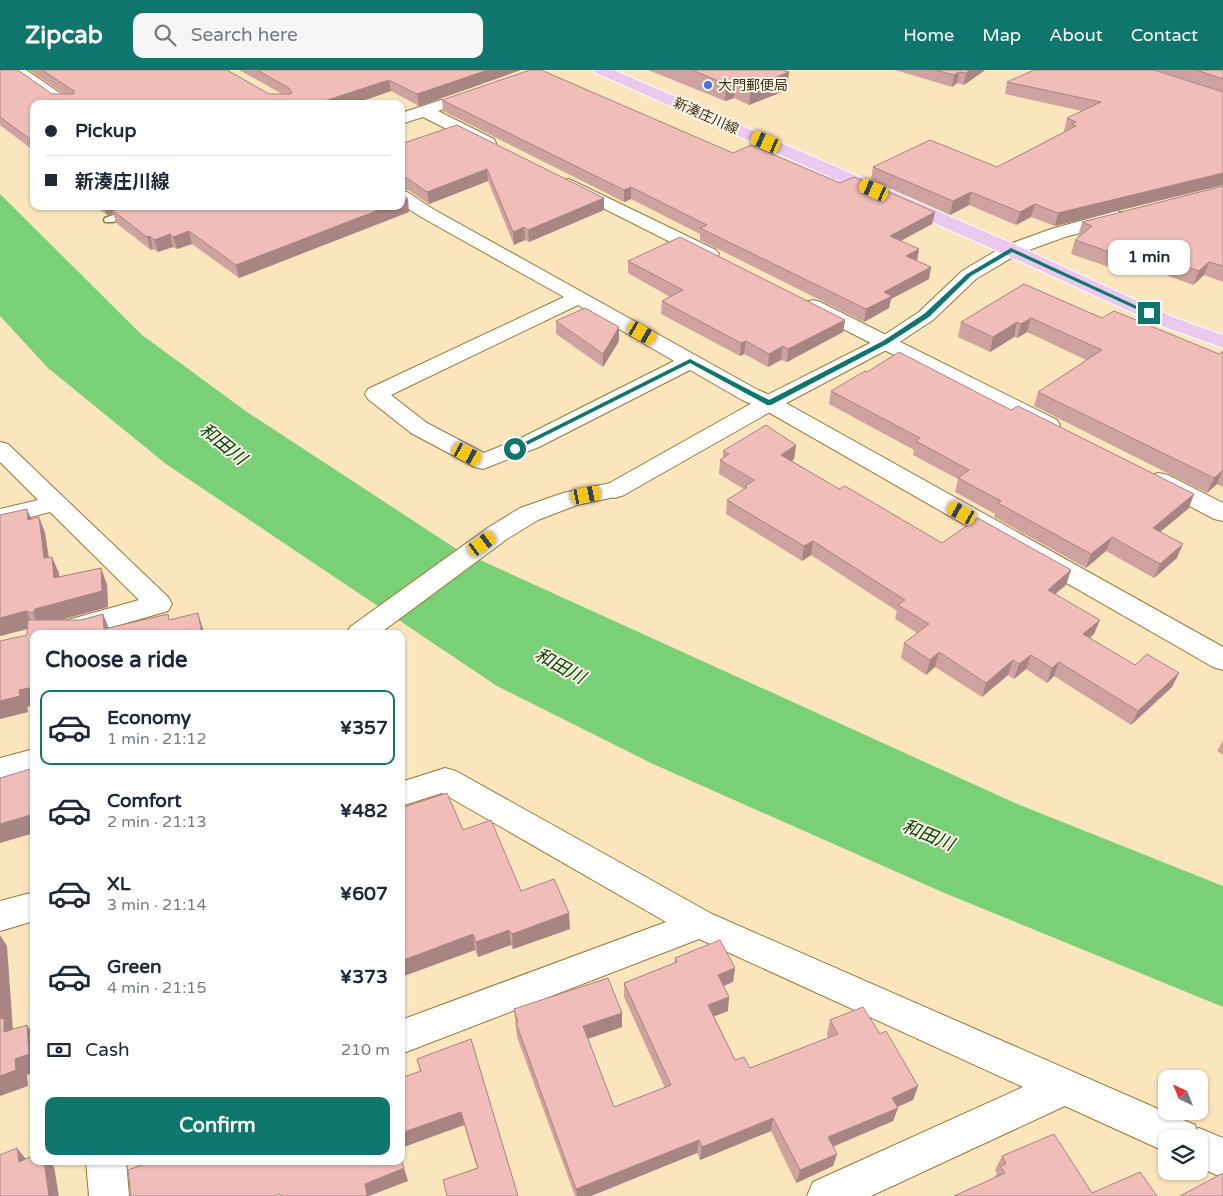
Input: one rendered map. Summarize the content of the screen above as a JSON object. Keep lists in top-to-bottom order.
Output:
{
  "streets": {
    "main road": ["新湊庄川線"]
  },
  "water": ["和田川"],
  "places": ["大門郵便局"],
  "north": "top left",
  "page": {
    "header": "Zipcab",
    "search": "Search here",
    "nav": [
      "Home",
      "Map",
      "About",
      "Contact"
    ],
    "banner": ["Pickup", "新湊庄川線"],
    "bubble": "1 min",
    "heading": "Choose a ride",
    "list": [
      {
        "name": "Economy",
        "note": "1 min · 21:12",
        "value": "¥357"
      },
      {
        "name": "Comfort",
        "note": "2 min · 21:13",
        "value": "¥482"
      },
      {
        "name": "XL",
        "note": "3 min · 21:14",
        "value": "¥607"
      },
      {
        "name": "Green",
        "note": "4 min · 21:15",
        "value": "¥373"
      }
    ],
    "pay": ["Cash", "210 m"],
    "buttons": "Confirm"
  }
}
